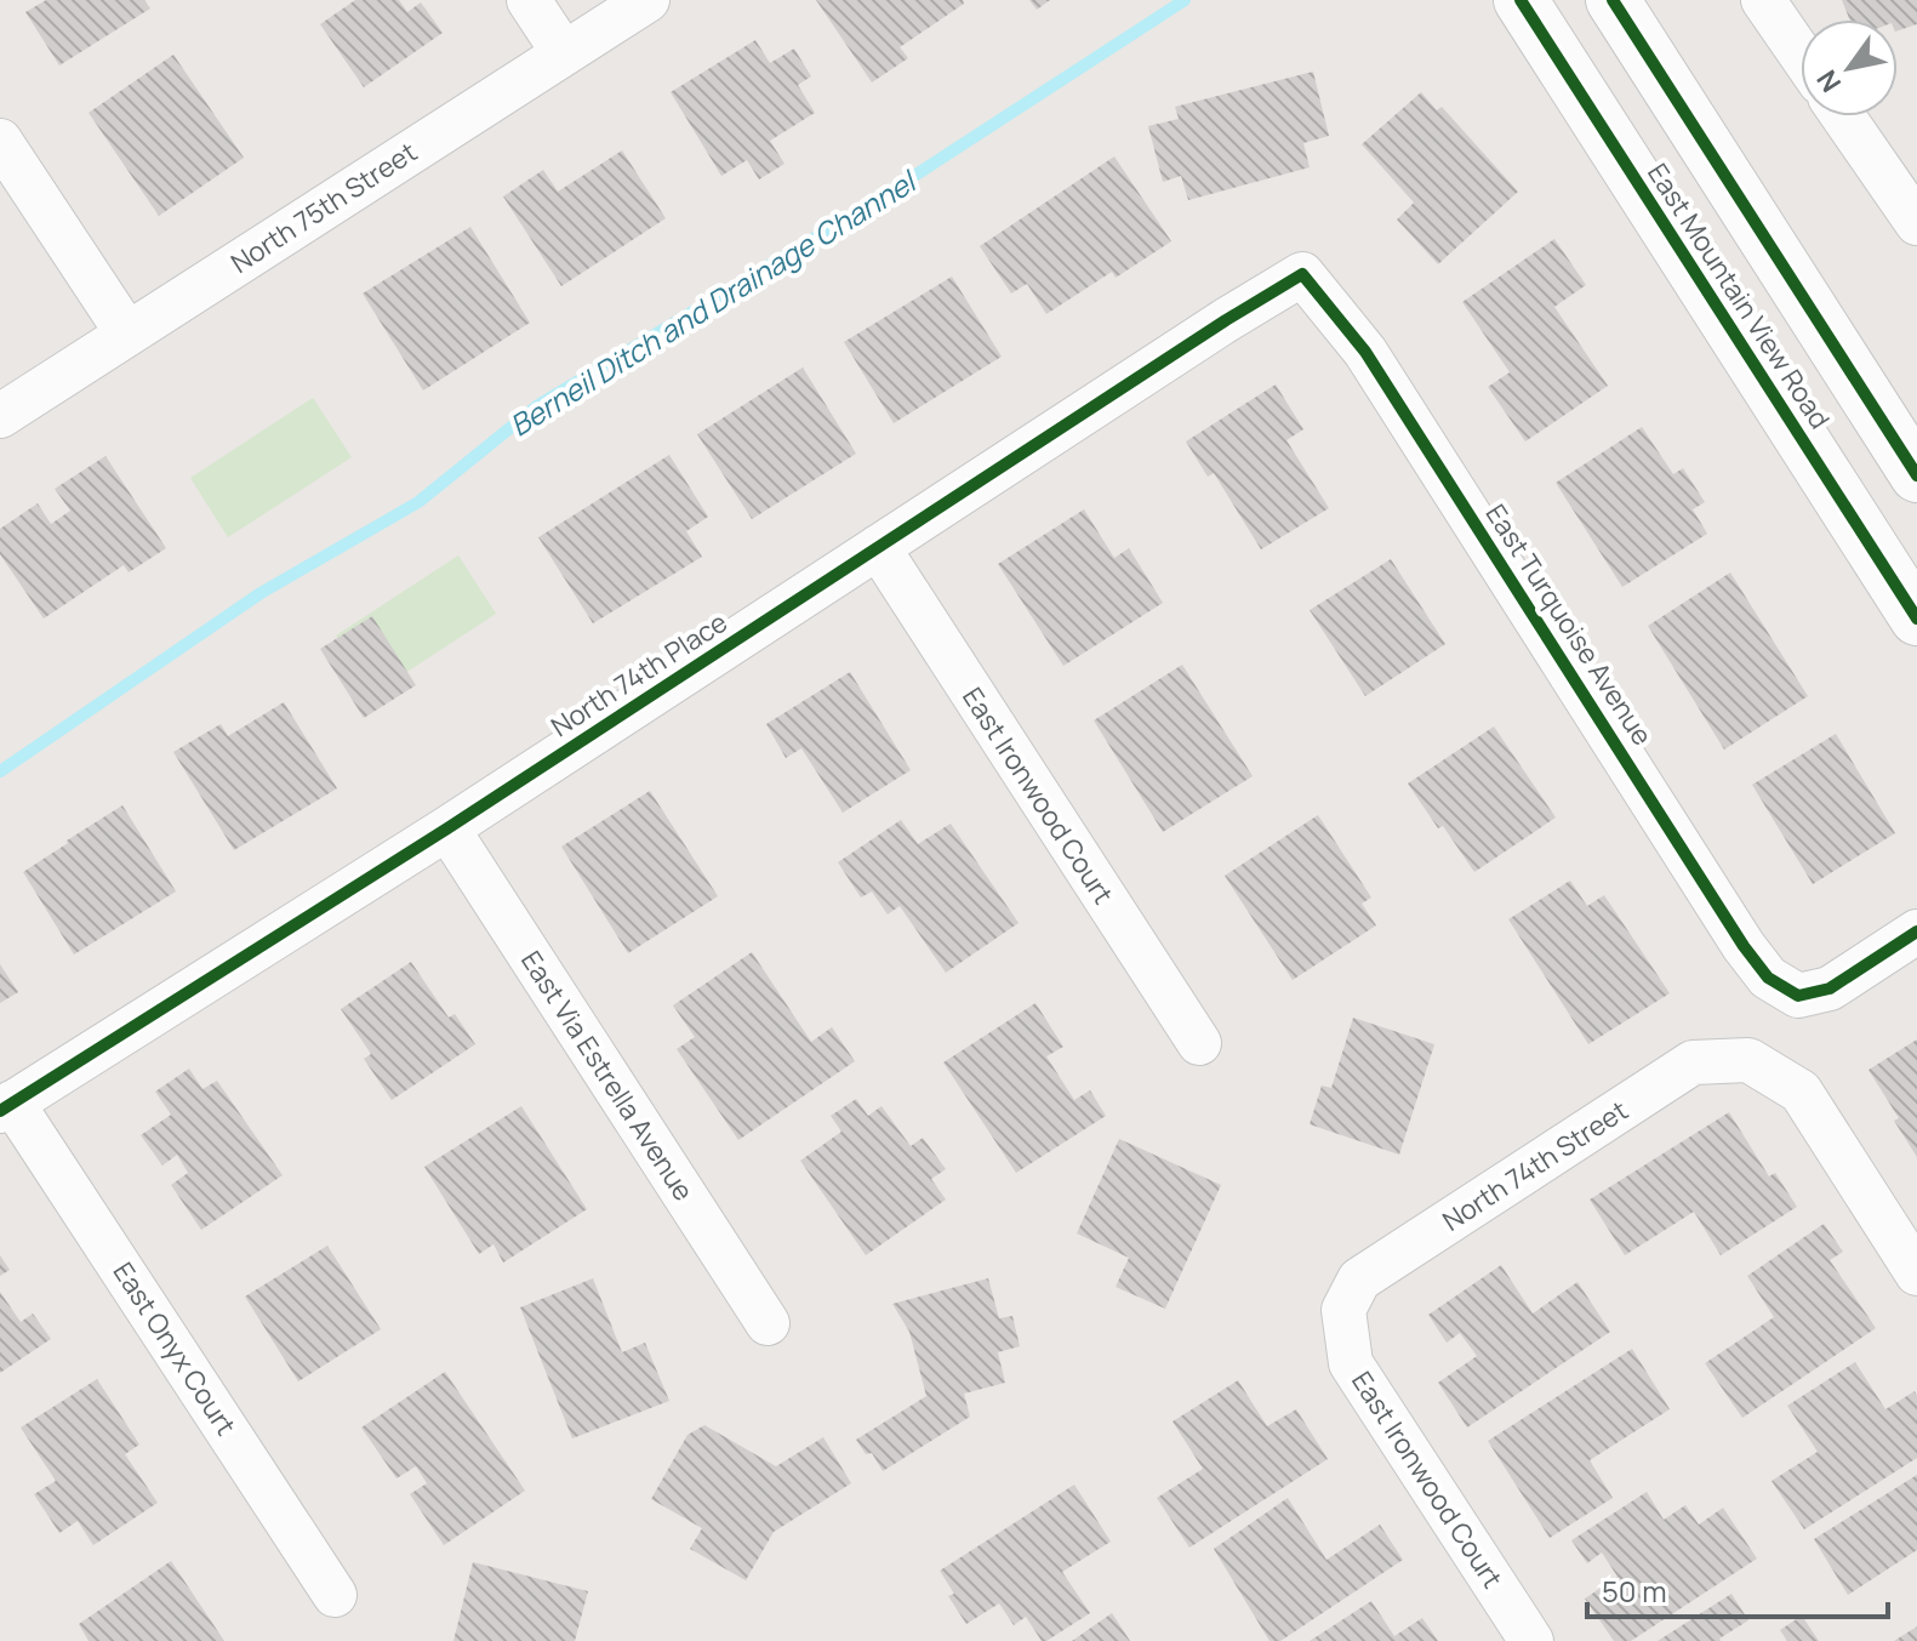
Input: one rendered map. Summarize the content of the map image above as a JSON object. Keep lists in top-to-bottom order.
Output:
{
  "streets": {
    "main road": ["East Mountain View Road"],
    "street": [
      "North 75th Street",
      "East Turquoise Avenue",
      "North 74th Place",
      "East Ironwood Court",
      "East Via Estrella Avenue",
      "North 74th Street",
      "East Onyx Court"
    ]
  },
  "crossings": [
    ["East Turquoise Avenue", "North 74th Place"],
    ["North 74th Place", "East Ironwood Court"],
    ["North 74th Place", "East Via Estrella Avenue"],
    ["North 74th Place", "East Onyx Court"],
    ["East Ironwood Court", "North 74th Street"]
  ],
  "water": ["Berneil Ditch and Drainage Channel"],
  "scale_bar": "50 m",
  "north": "bottom left"
}
